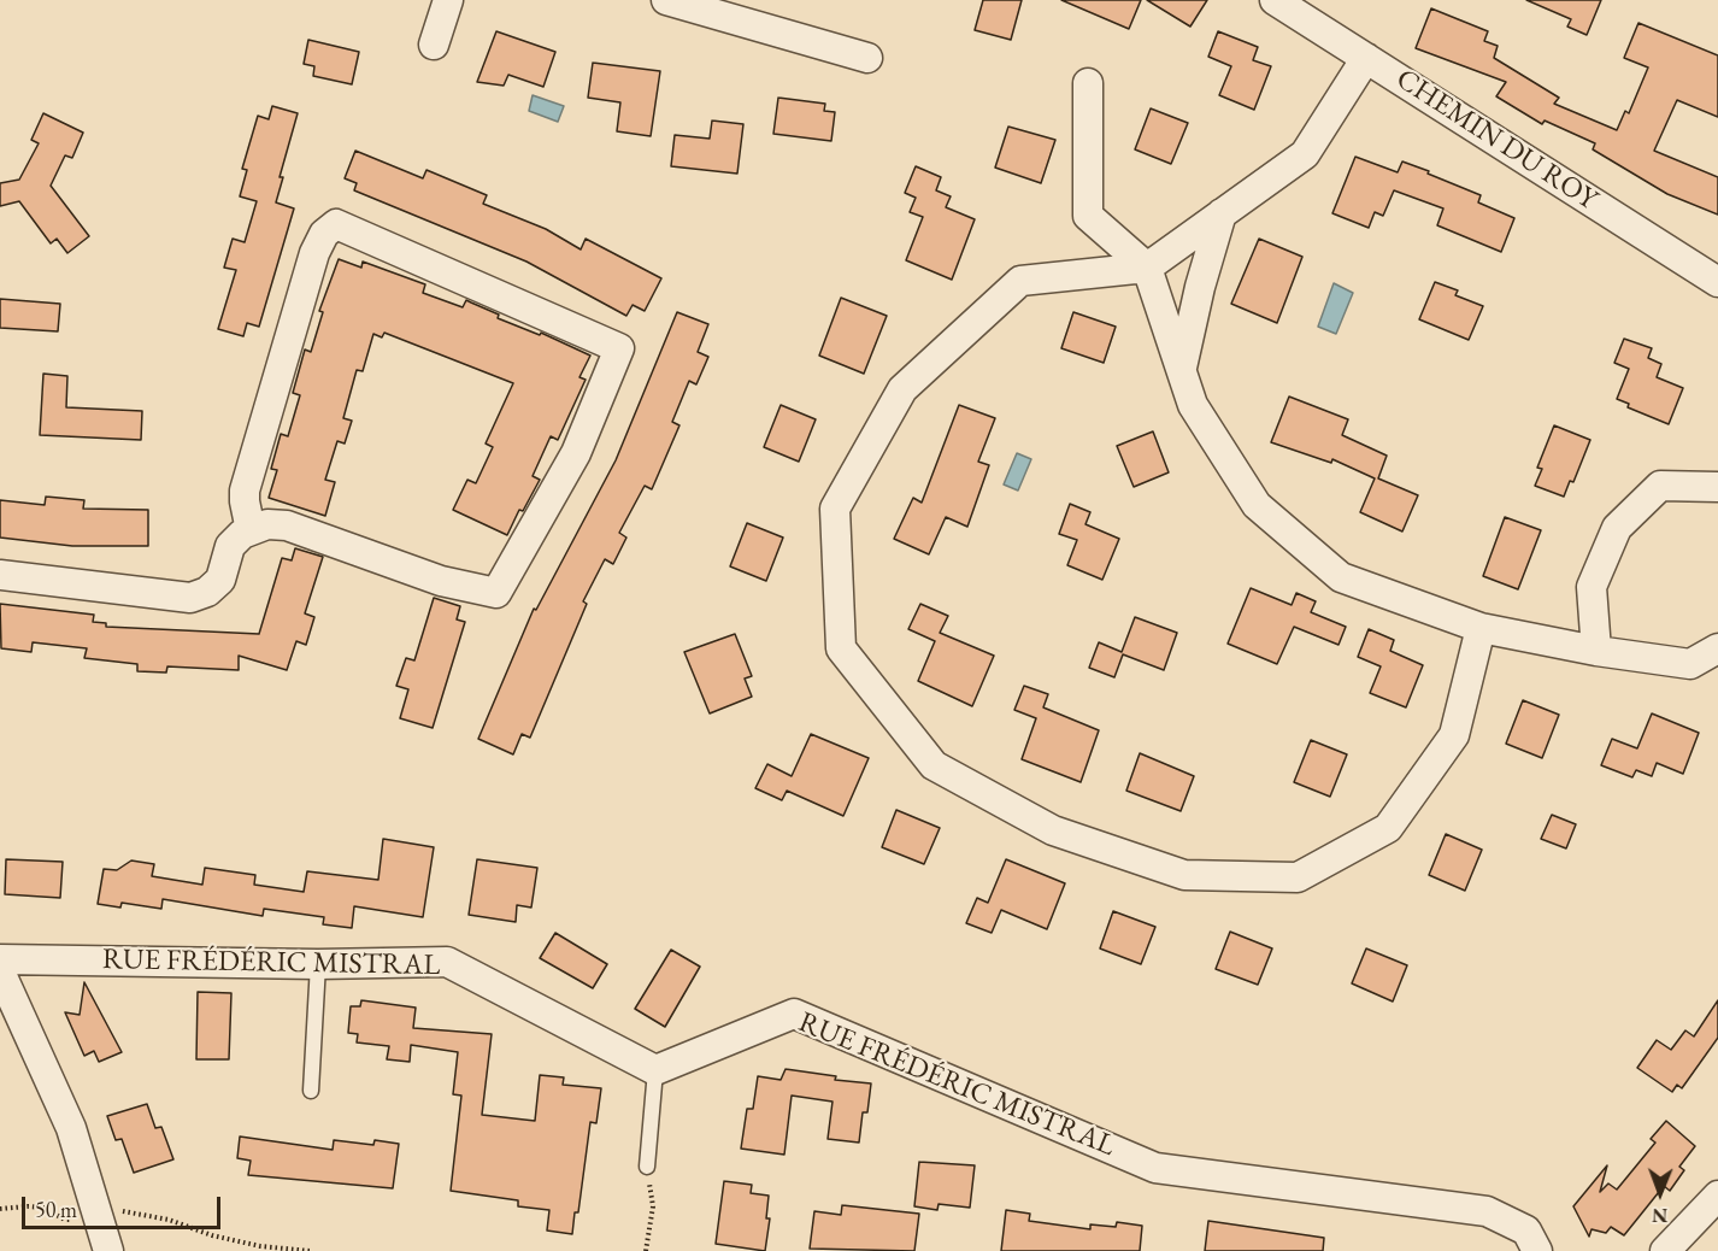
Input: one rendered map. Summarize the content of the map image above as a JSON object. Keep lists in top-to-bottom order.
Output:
{
  "streets": {
    "street": ["CHEMIN DU ROY", "RUE FRÉDÉRIC MISTRAL"]
  },
  "scale_bar": "50 m",
  "north": "bottom"
}
